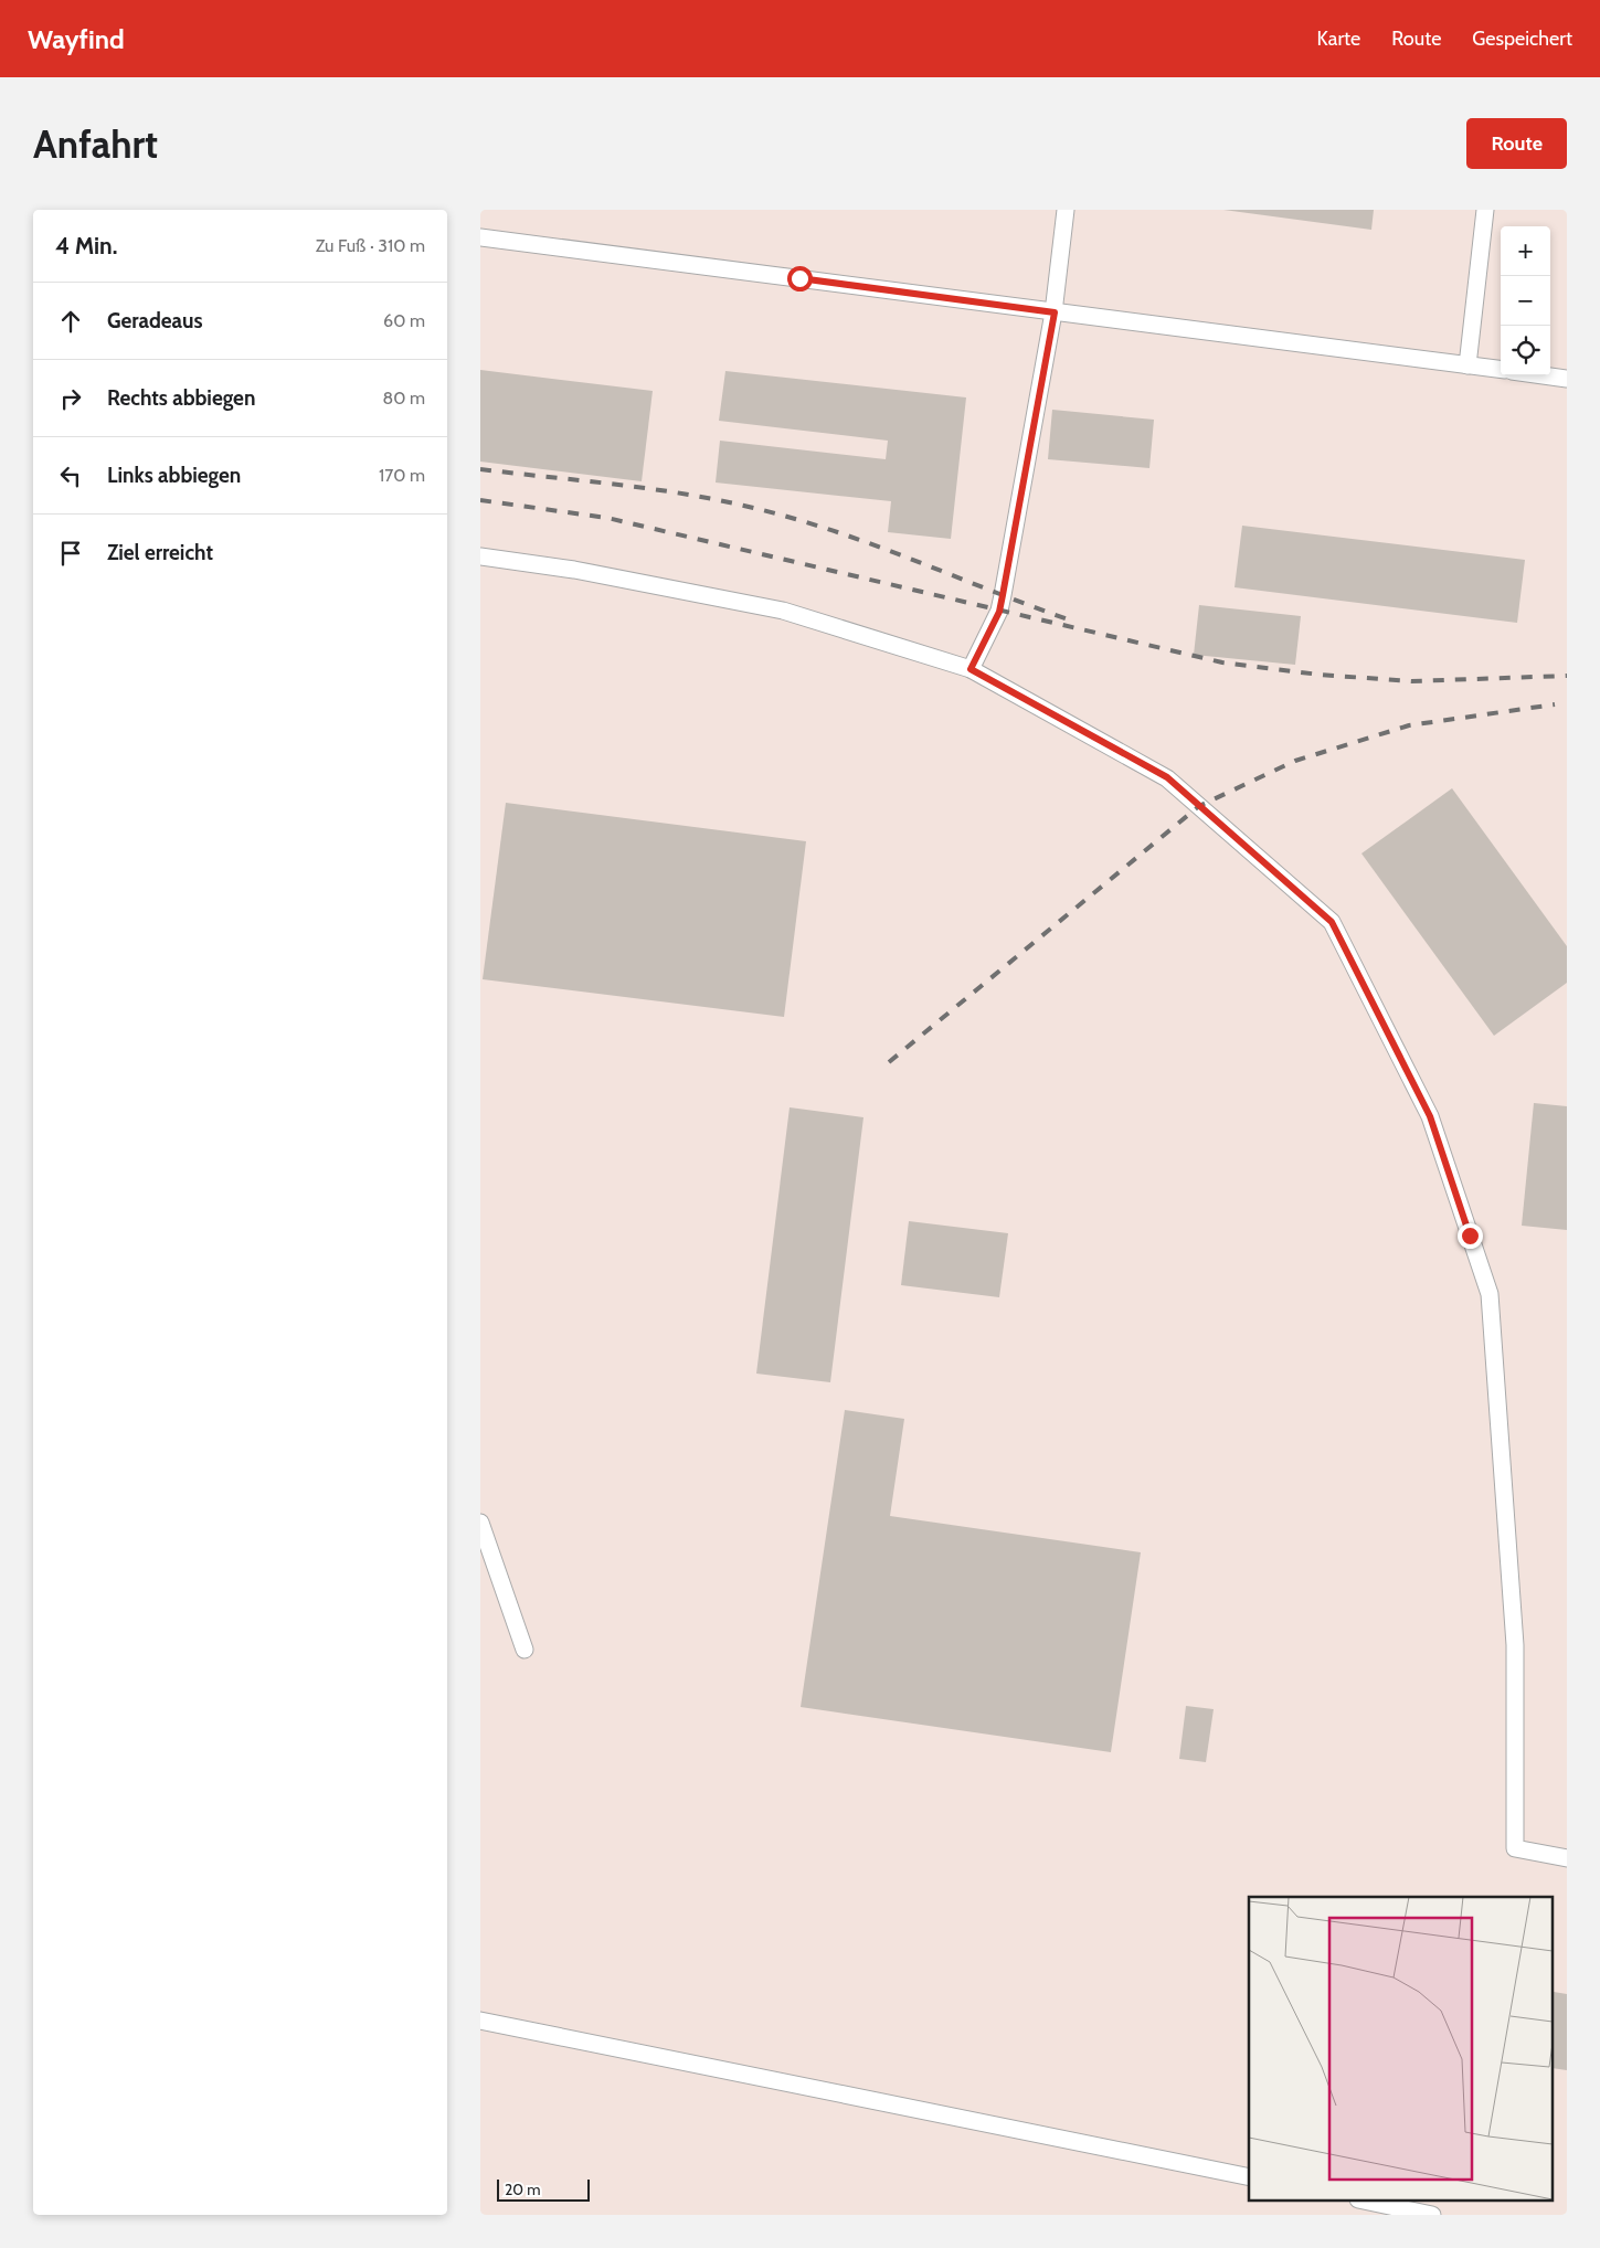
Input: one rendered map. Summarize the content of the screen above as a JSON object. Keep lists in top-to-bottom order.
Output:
{
  "scale_bar": "20 m",
  "page": {
    "header": "Wayfind",
    "nav": ["Karte", "Route", "Gespeichert"],
    "buttons": "Route",
    "title": "Anfahrt",
    "heading": ["4 Min.", "Zu Fuß · 310 m"],
    "map_buttons": ["+", "−"],
    "list": [
      ["Geradeaus", "60 m"],
      ["Rechts abbiegen", "80 m"],
      ["Links abbiegen", "170 m"],
      "Ziel erreicht"
    ],
    "scale": "20 m"
  }
}
